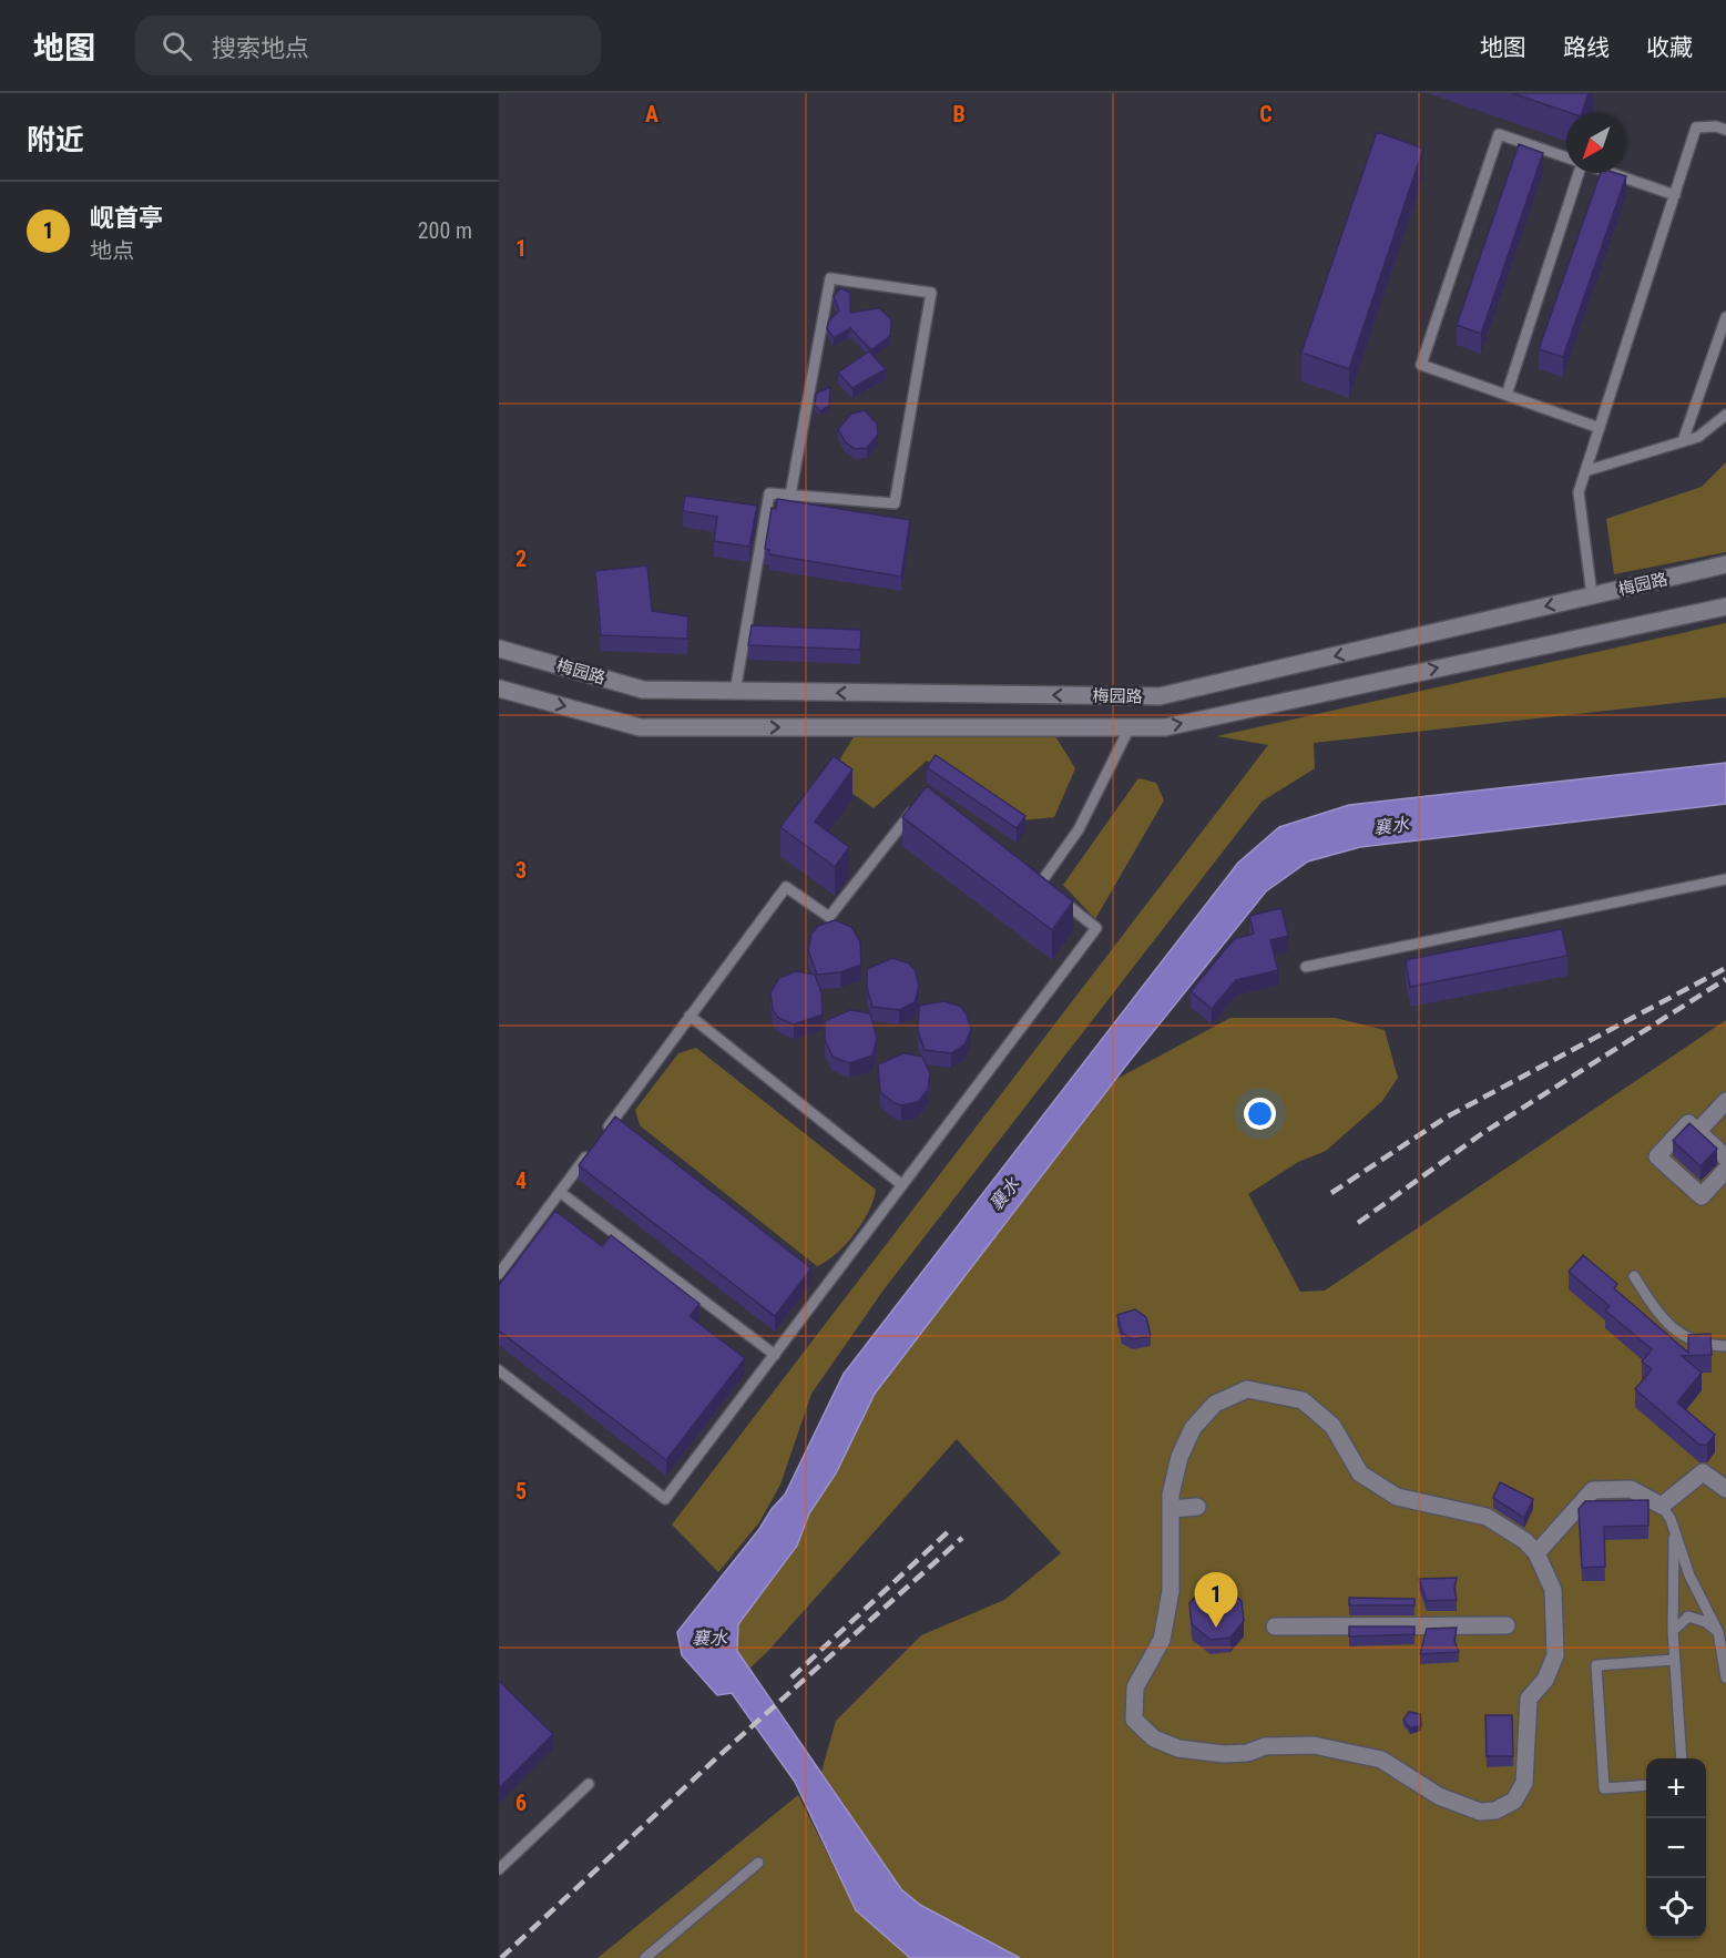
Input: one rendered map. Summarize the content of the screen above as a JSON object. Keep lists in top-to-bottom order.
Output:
{
  "streets": {
    "main road": ["梅园路"]
  },
  "water": ["襄水"],
  "north": "bottom left",
  "page": {
    "header": "地图",
    "search": "搜索地点",
    "nav": ["地图", "路线", "收藏"],
    "heading": "附近",
    "list": [
      {
        "mark": "1",
        "name": "岘首亭",
        "note": "地点",
        "value": "200 m"
      }
    ],
    "pins": "1",
    "map_buttons": ["+", "−"]
  },
  "grid": {
    "columns": ["A", "B", "C"],
    "rows": [
      "1",
      "2",
      "3",
      "4",
      "5",
      "6"
    ]
  }
}
